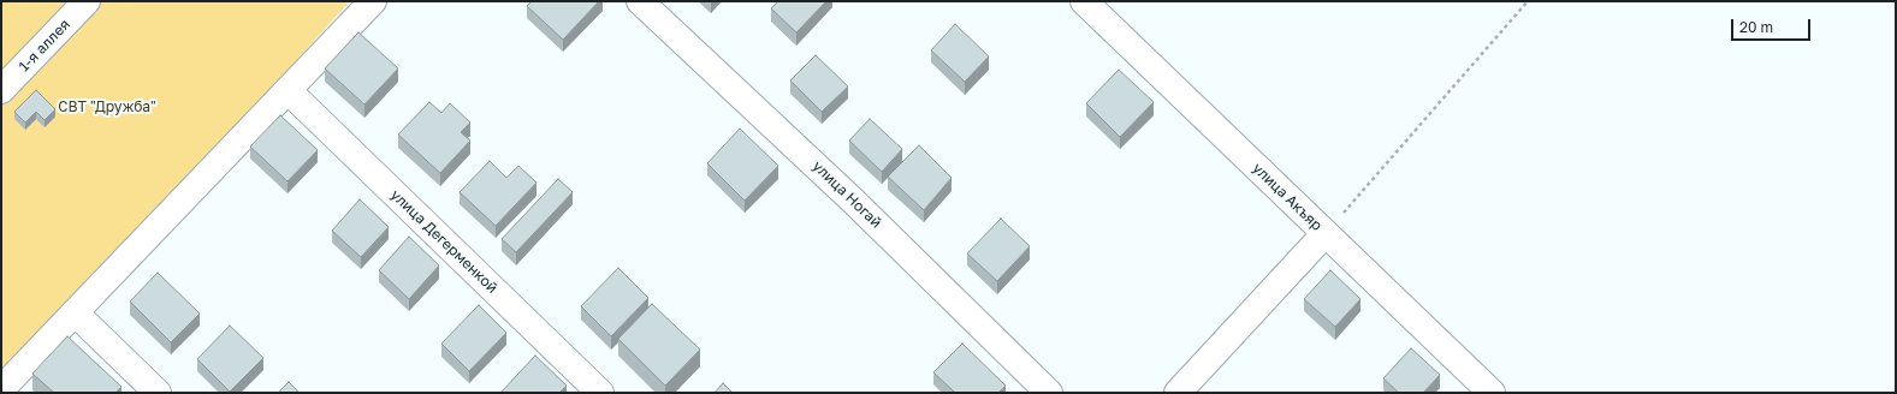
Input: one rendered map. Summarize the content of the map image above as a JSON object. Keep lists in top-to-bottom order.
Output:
{
  "streets": {
    "street": [
      "1-я аллея",
      "улица Ногай",
      "улица Акъяр",
      "улица Дегерменкой"
    ]
  },
  "parks": ["СВТ \"Дружба\""],
  "scale_bar": "20 m"
}
